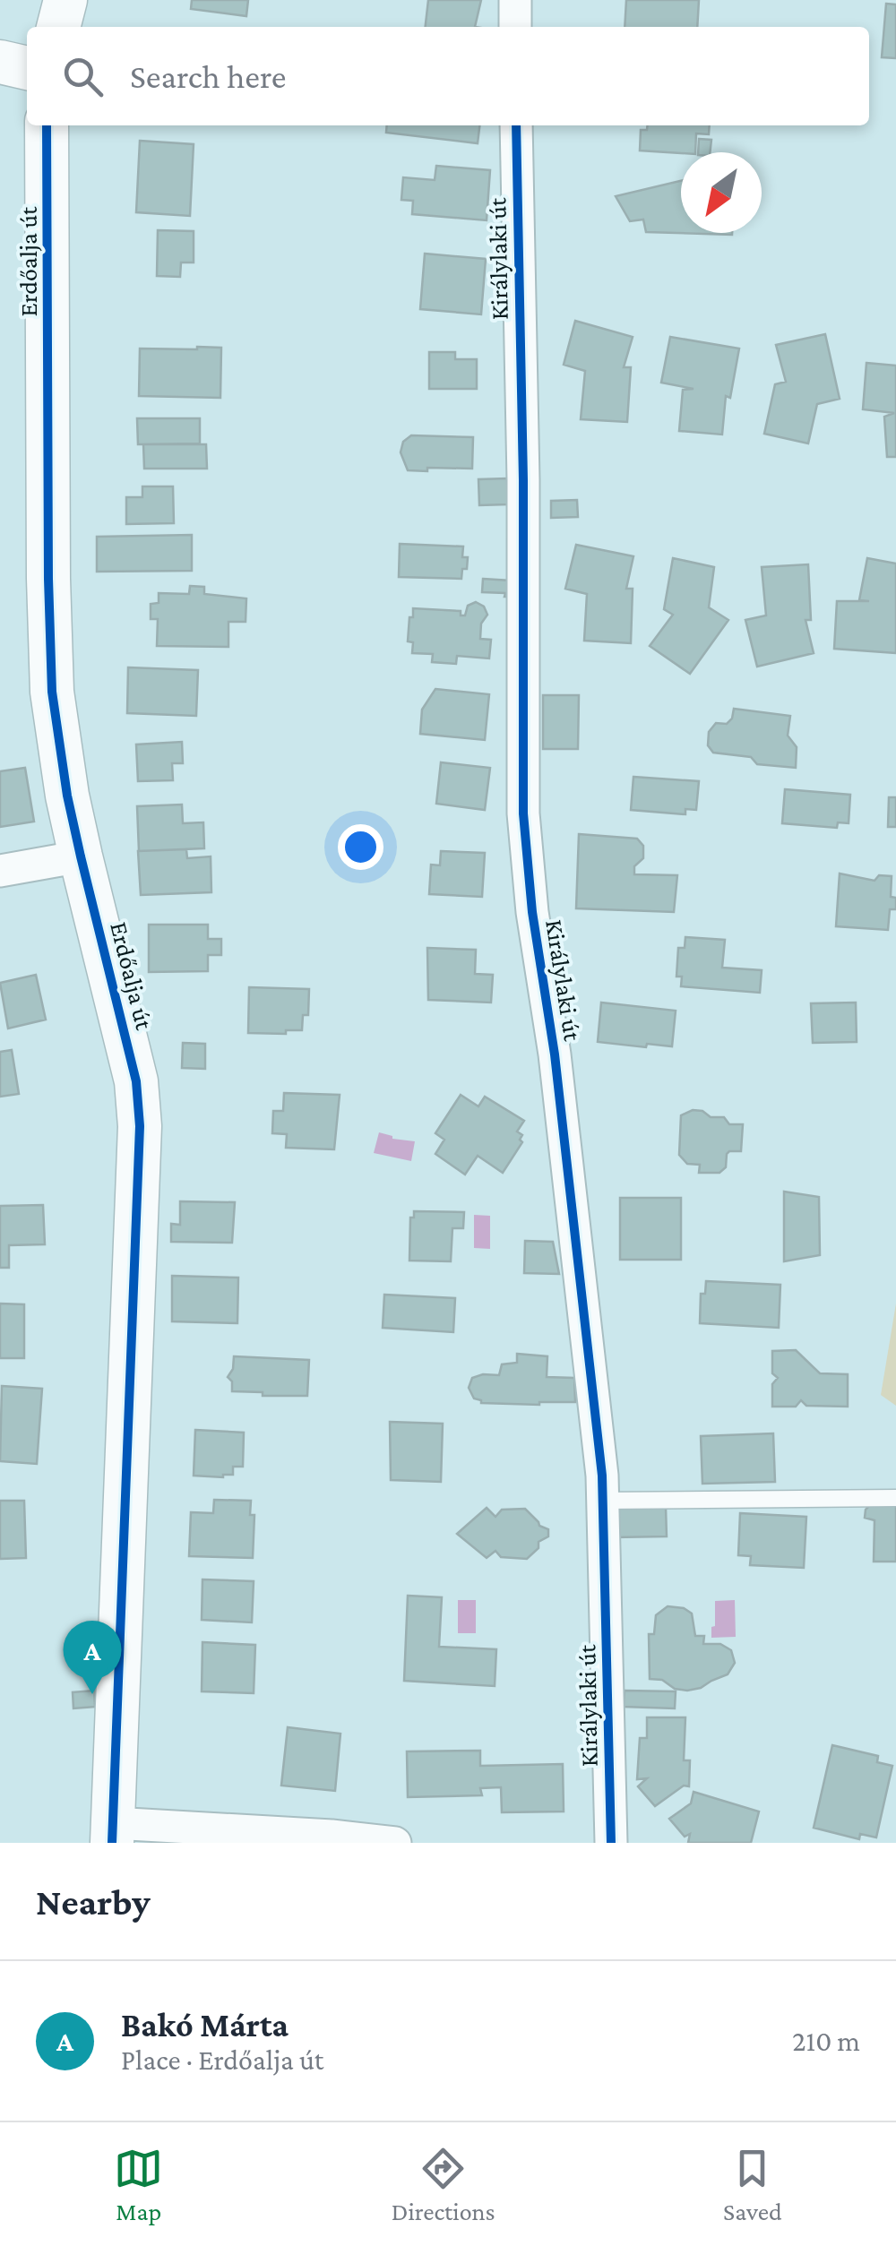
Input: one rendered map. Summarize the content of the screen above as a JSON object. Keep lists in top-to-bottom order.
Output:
{
  "streets": {
    "street": ["Királylaki út", "Erdőalja út"]
  },
  "north": "bottom left",
  "page": {
    "search": "Search here",
    "pins": "A",
    "heading": "Nearby",
    "list": [
      {
        "mark": "A",
        "name": "Bakó Márta",
        "note": "Place · Erdőalja út",
        "value": "210 m"
      }
    ],
    "nav": ["Map", "Directions", "Saved"]
  }
}
